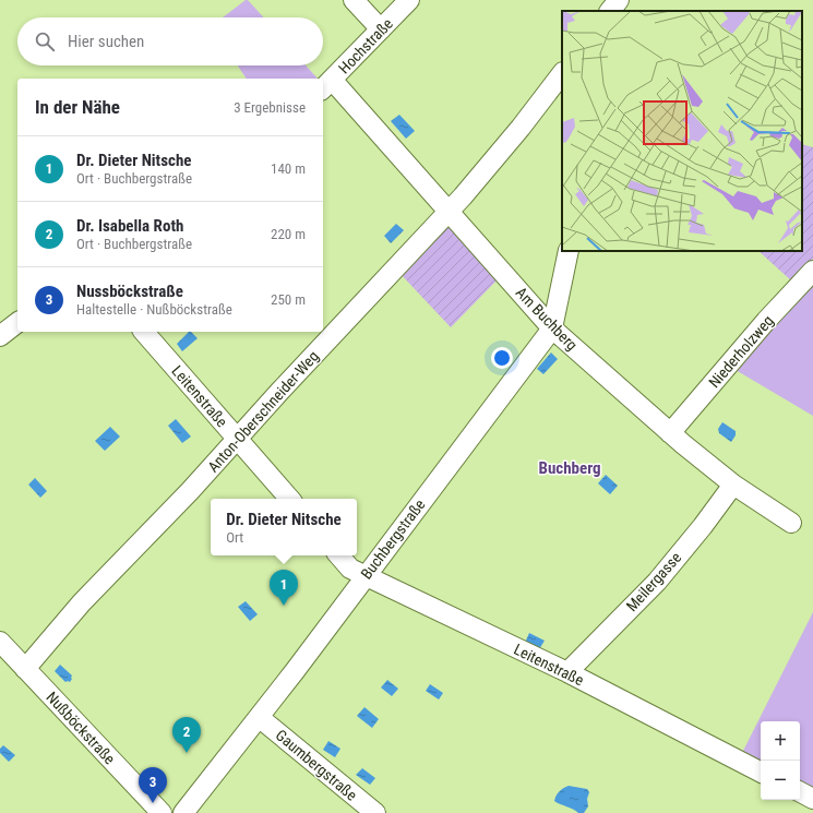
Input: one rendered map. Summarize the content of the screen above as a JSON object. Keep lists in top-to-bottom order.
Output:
{
  "streets": {
    "street": [
      "Hochstraße",
      "Am Buchberg",
      "Niederholzweg",
      "Leitenstraße",
      "Anton-Oberschneider-Weg",
      "Buchbergstraße",
      "Meilergasse",
      "Nußböckstraße",
      "Gaumbergstraße"
    ]
  },
  "crossings": [
    ["Hochstraße", "Am Buchberg"],
    ["Am Buchberg", "Niederholzweg"],
    ["Am Buchberg", "Anton-Oberschneider-Weg"],
    ["Am Buchberg", "Buchbergstraße"],
    ["Am Buchberg", "Meilergasse"],
    ["Leitenstraße", "Anton-Oberschneider-Weg"],
    ["Leitenstraße", "Buchbergstraße"],
    ["Leitenstraße", "Meilergasse"],
    ["Anton-Oberschneider-Weg", "Nußböckstraße"],
    ["Buchbergstraße", "Gaumbergstraße"]
  ],
  "districts": ["Buchberg"],
  "page": {
    "search": "Hier suchen",
    "heading": ["In der Nähe", "3 Ergebnisse"],
    "list": [
      {
        "mark": "1",
        "name": "Dr. Dieter Nitsche",
        "note": "Ort · Buchbergstraße",
        "value": "140 m"
      },
      {
        "mark": "2",
        "name": "Dr. Isabella Roth",
        "note": "Ort · Buchbergstraße",
        "value": "220 m"
      },
      {
        "mark": "3",
        "name": "Nussböckstraße",
        "note": "Haltestelle · Nußböckstraße",
        "value": "250 m"
      }
    ],
    "popup": ["Dr. Dieter Nitsche", "Ort"],
    "pins": ["1", "2", "3"],
    "map_buttons": ["+", "−"]
  }
}
